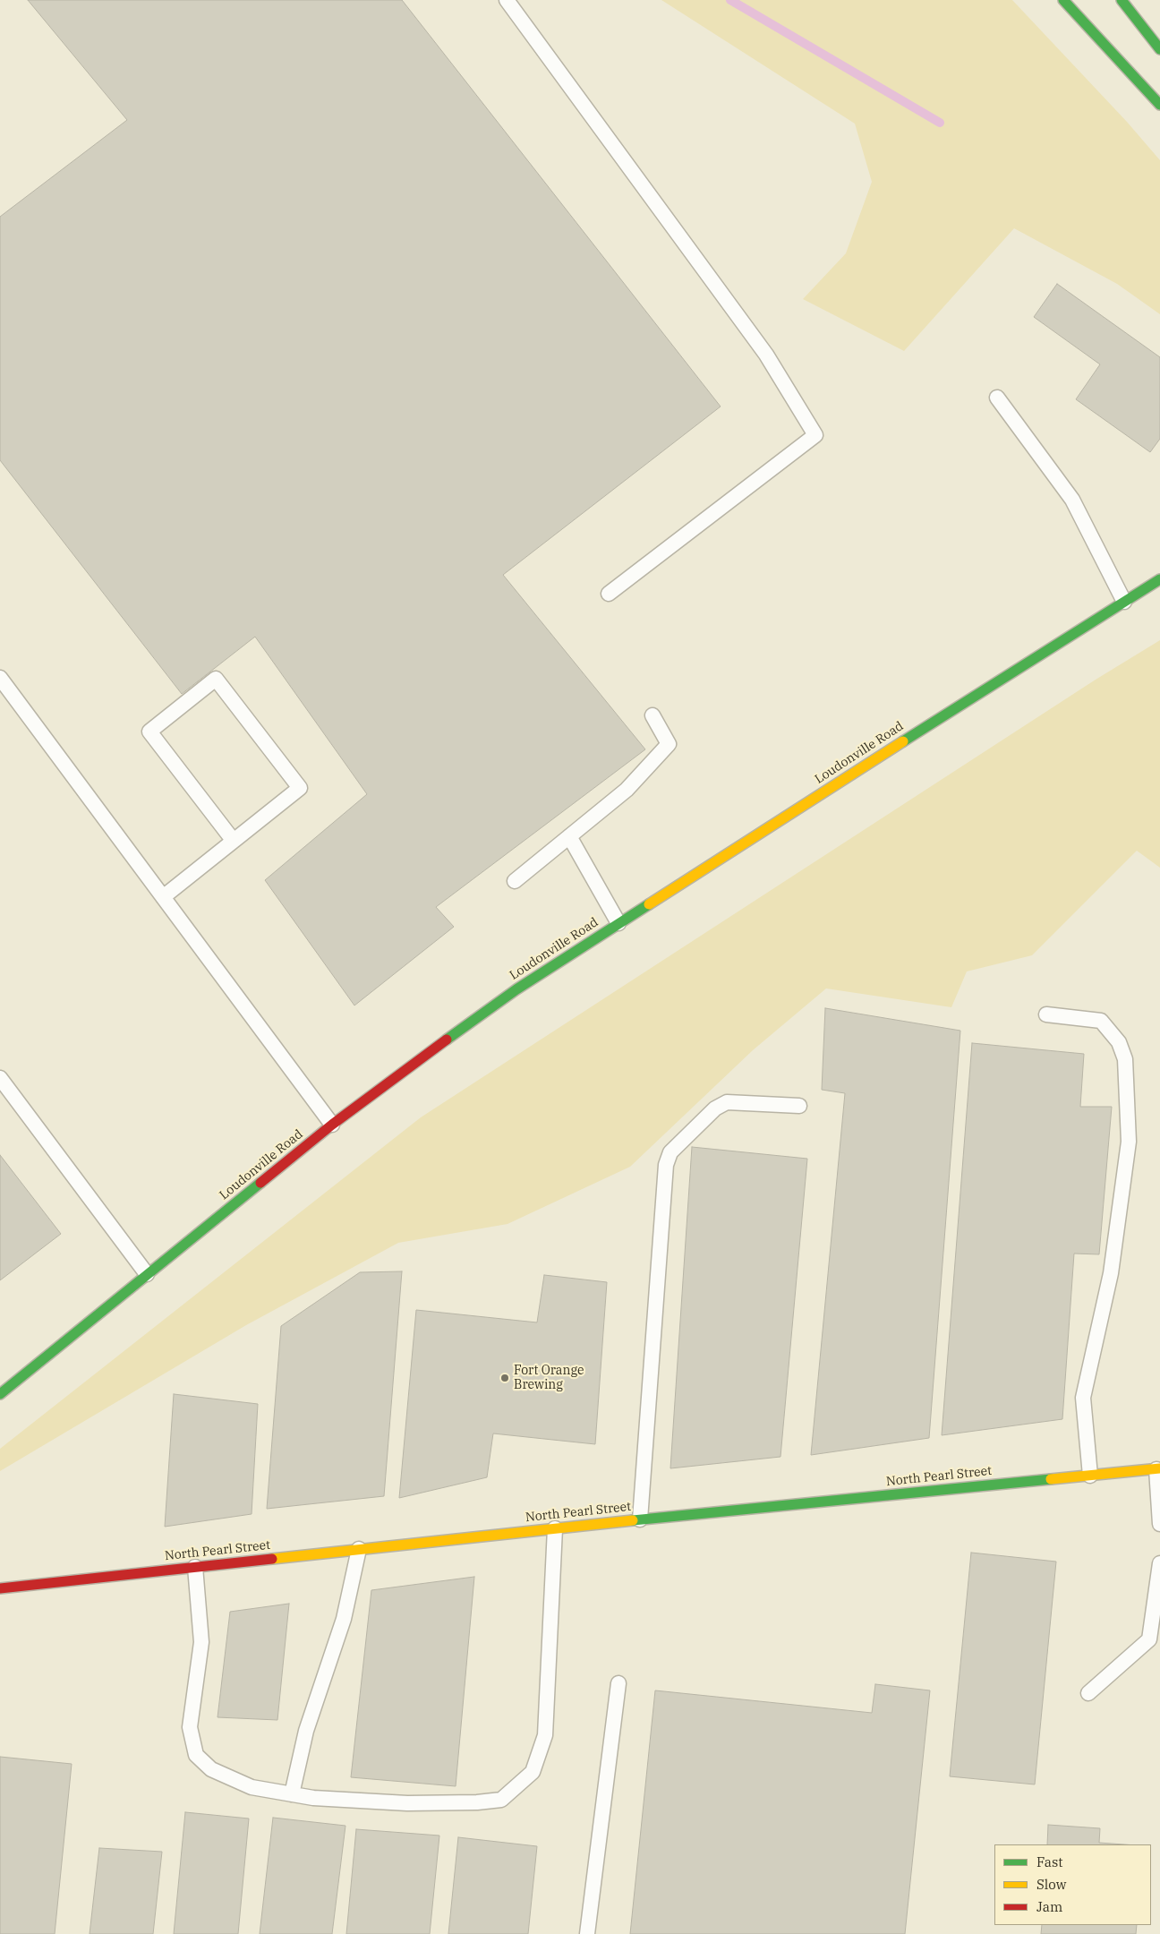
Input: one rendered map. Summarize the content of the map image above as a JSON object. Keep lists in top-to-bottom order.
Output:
{
  "streets": {
    "main road": ["Loudonville Road", "North Pearl Street"]
  },
  "places": ["Fort Orange Brewing"],
  "legend": ["Fast", "Slow", "Jam"]
}
